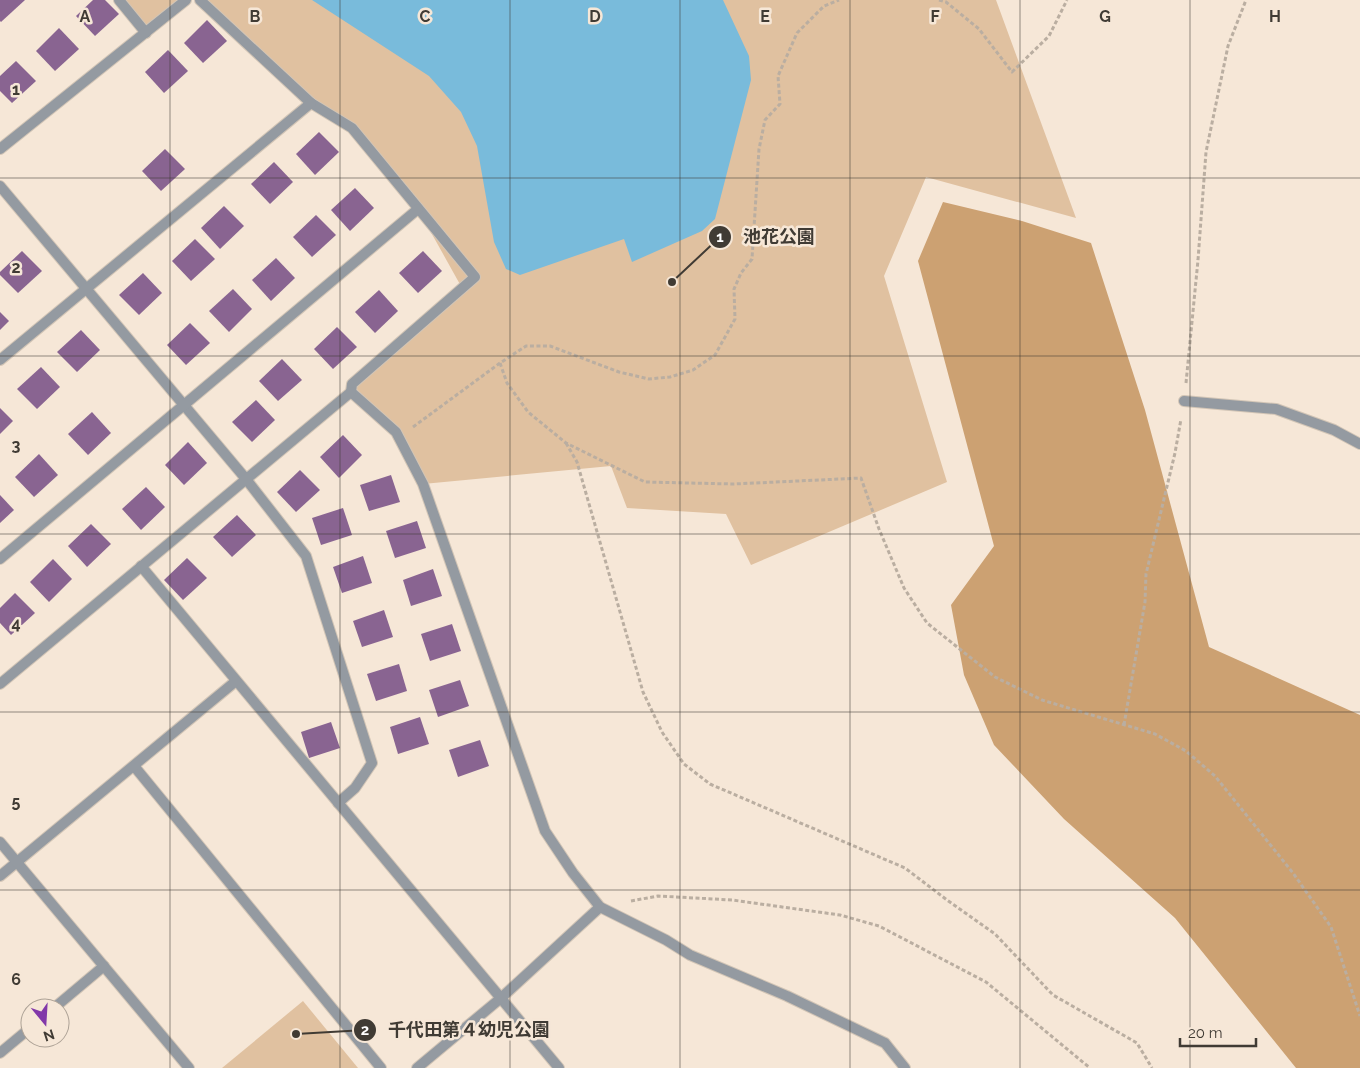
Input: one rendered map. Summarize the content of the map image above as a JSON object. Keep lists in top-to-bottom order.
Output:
{
  "places": ["池花公園", "千代田第４幼児公園"],
  "scale_bar": "20 m",
  "north": "bottom",
  "grid": {
    "columns": [
      "A",
      "B",
      "C",
      "D",
      "E",
      "F",
      "G",
      "H"
    ],
    "rows": [
      "1",
      "2",
      "3",
      "4",
      "5",
      "6"
    ]
  }
}
